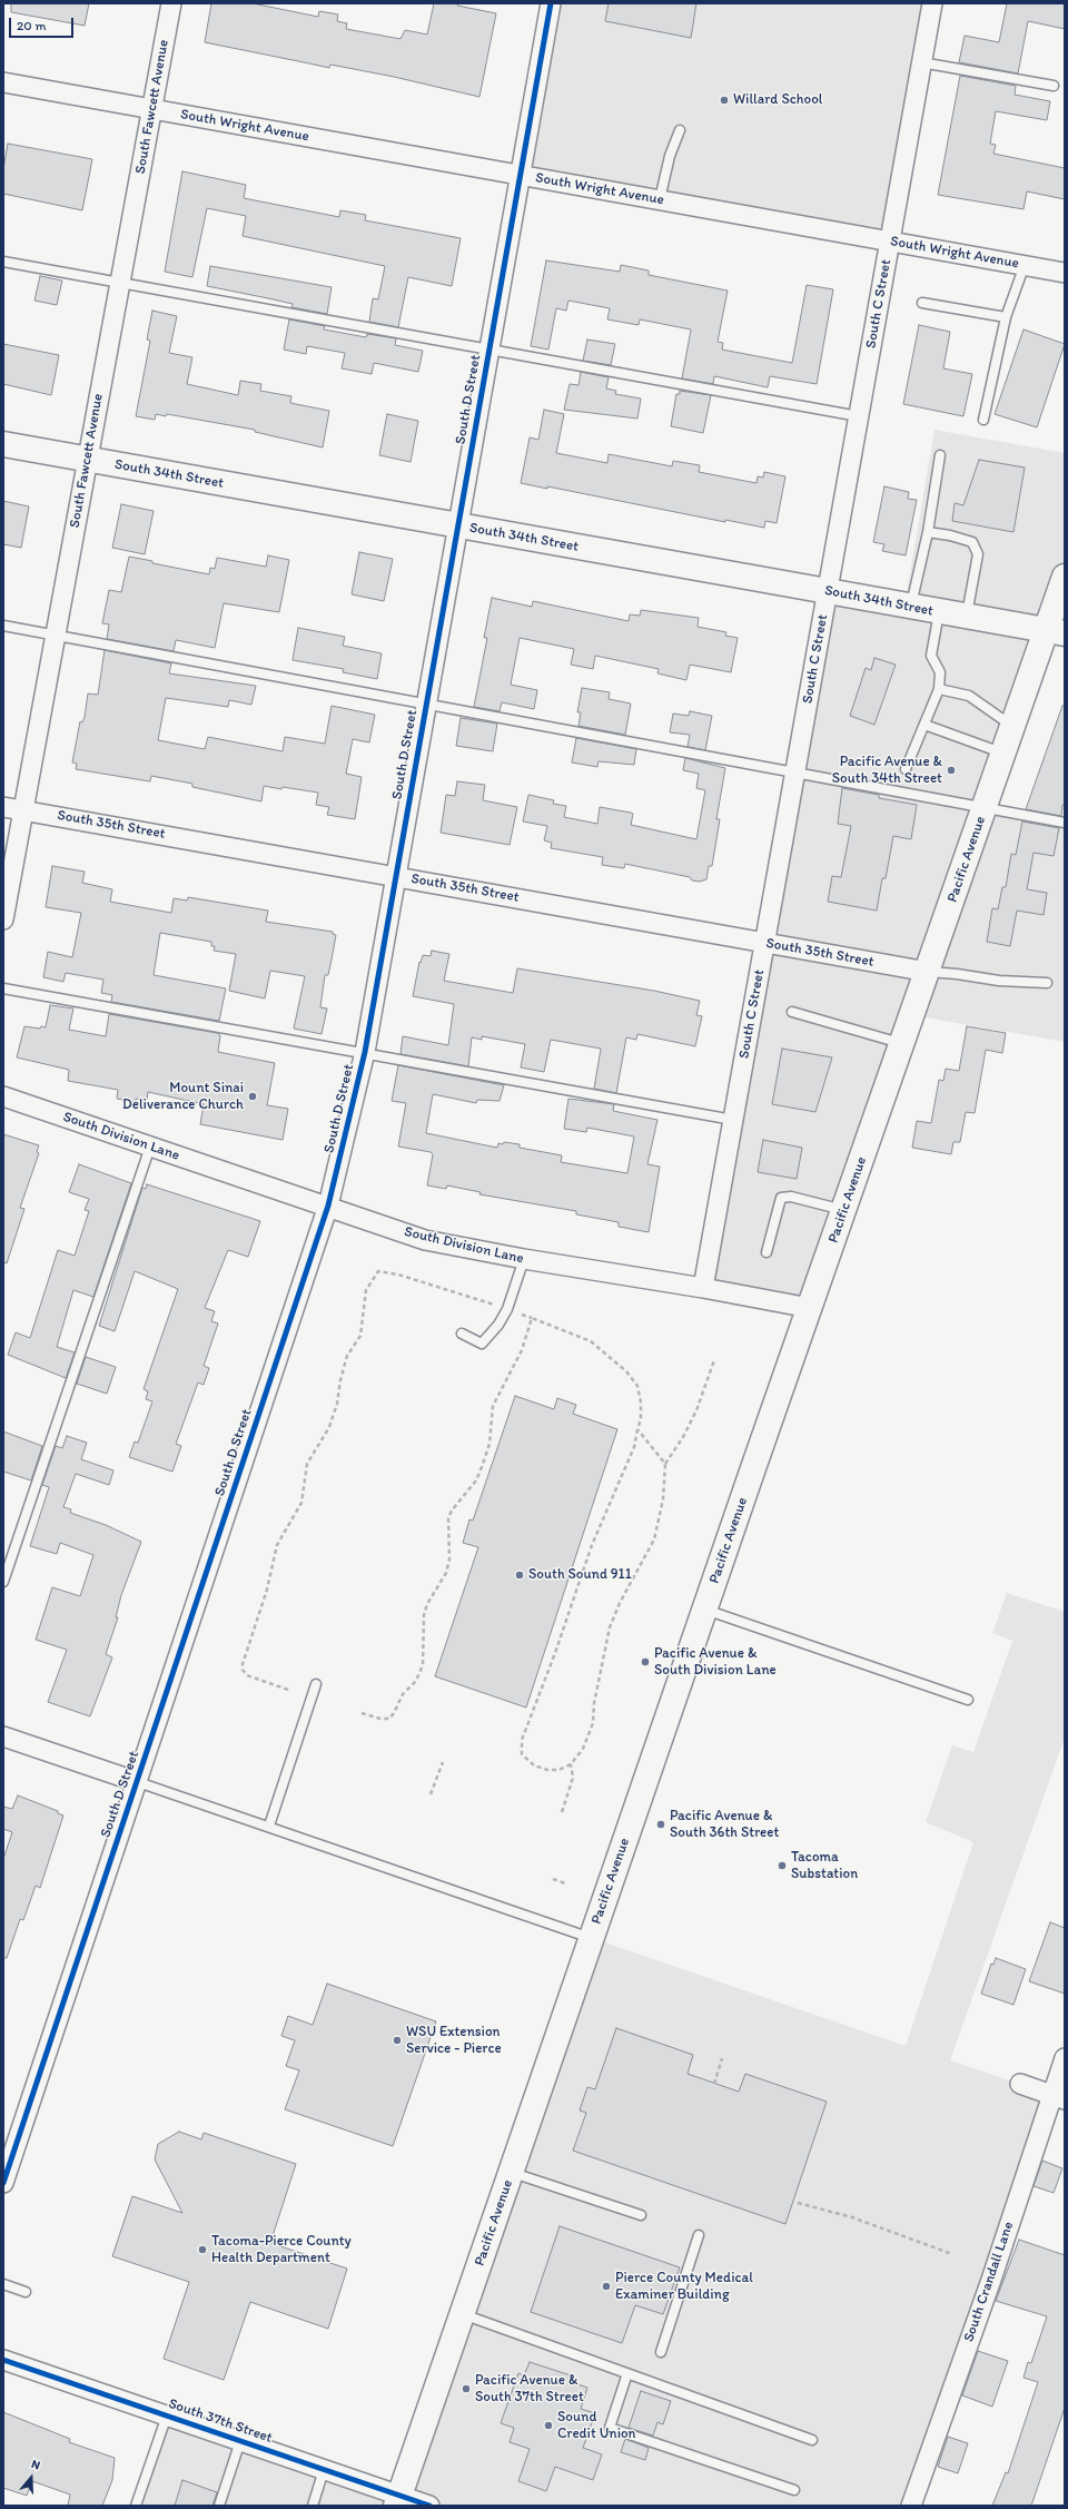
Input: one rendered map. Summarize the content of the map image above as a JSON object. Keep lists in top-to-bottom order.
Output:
{
  "streets": {
    "main road": ["South 34th Street", "Pacific Avenue"],
    "street": [
      "South Fawcett Avenue",
      "South Wright Avenue",
      "South C Street",
      "South D Street",
      "South 35th Street",
      "South Division Lane",
      "South Crandall Lane",
      "South 37th Street"
    ]
  },
  "crossings": [
    ["South Fawcett Avenue", "South Wright Avenue"],
    ["South Fawcett Avenue", "South 34th Street"],
    ["South Fawcett Avenue", "South 35th Street"],
    ["South Wright Avenue", "South C Street"],
    ["South Wright Avenue", "South D Street"],
    ["South C Street", "South 34th Street"],
    ["South C Street", "South 35th Street"],
    ["South C Street", "South Division Lane"],
    ["South D Street", "South 34th Street"],
    ["South D Street", "South 35th Street"],
    ["South D Street", "South Division Lane"],
    ["South 34th Street", "Pacific Avenue"],
    ["South 35th Street", "Pacific Avenue"],
    ["Pacific Avenue", "South Division Lane"],
    ["Pacific Avenue", "South 37th Street"]
  ],
  "places": [
    "Willard School",
    "Pacific Avenue & South 34th Street",
    "Mount Sinai Deliverance Church",
    "South Sound 911",
    "Pacific Avenue & South Division Lane",
    "Pacific Avenue & South 36th Street",
    "Tacoma Substation",
    "WSU Extension Service - Pierce",
    "Tacoma-Pierce County Health Department",
    "Pierce County Medical Examiner Building",
    "Pacific Avenue & South 37th Street",
    "Sound Credit Union"
  ],
  "scale_bar": "20 m",
  "north": "top"
}
